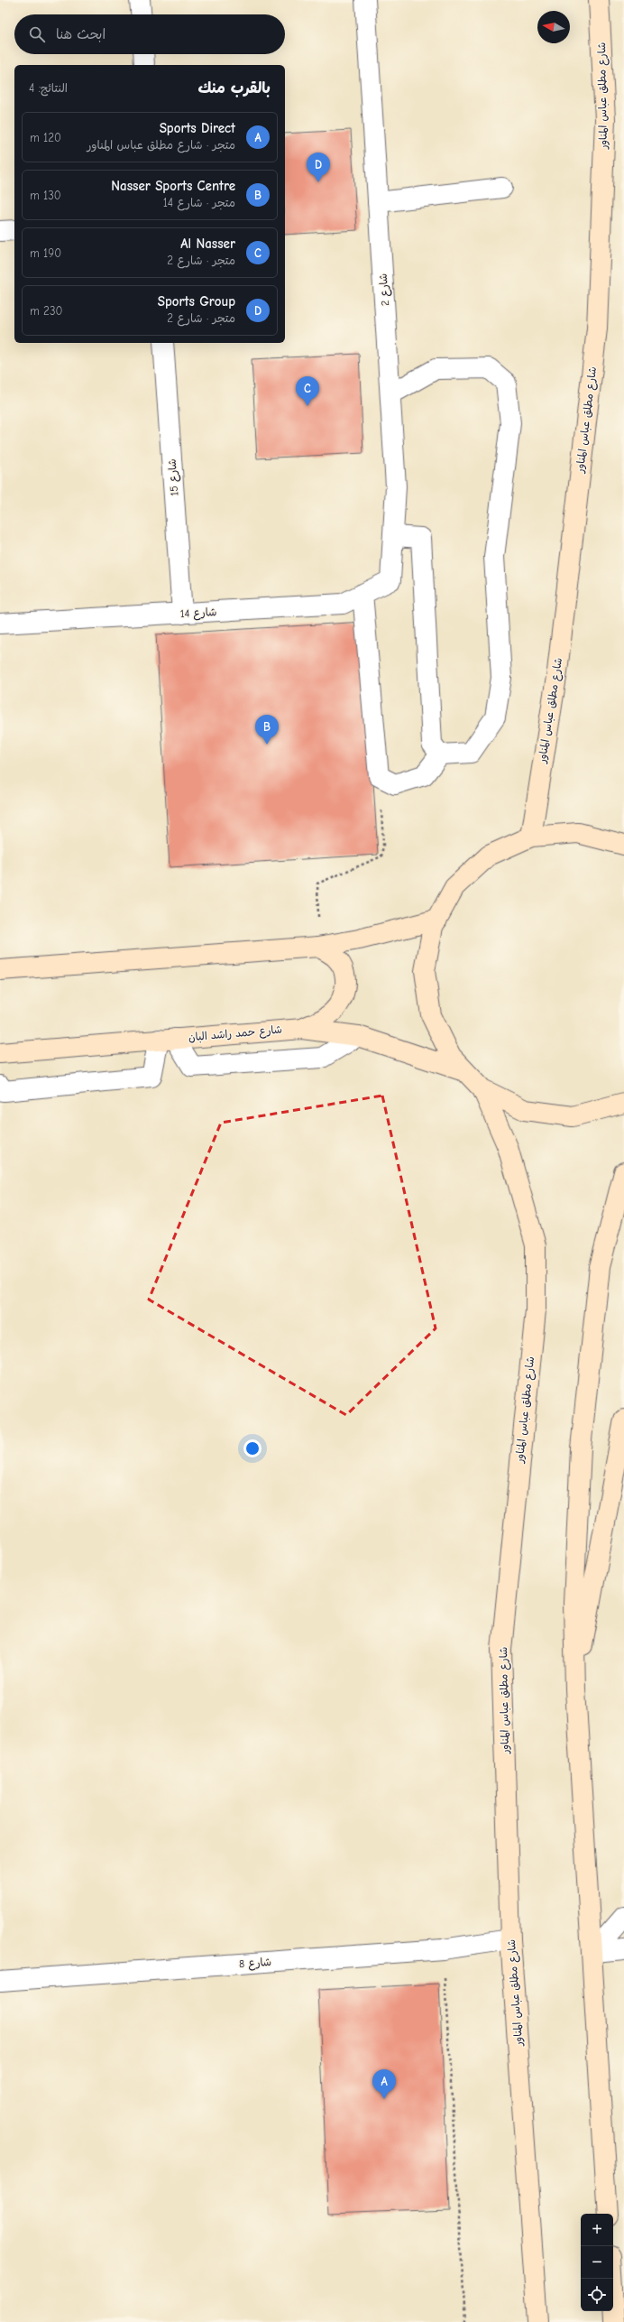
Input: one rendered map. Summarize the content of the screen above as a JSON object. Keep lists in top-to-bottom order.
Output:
{
  "streets": {
    "street": [
      "شارع مطلق عباس المناور",
      "شارع 2",
      "شارع 15",
      "شارع 14",
      "شارع حمد راشد البان",
      "شارع 8"
    ]
  },
  "crossings": [
    ["شارع مطلق عباس المناور", "شارع 8"],
    ["شارع 2", "شارع 14"],
    ["شارع 15", "شارع 14"]
  ],
  "north": "left",
  "page": {
    "search": "ابحث هنا",
    "heading": ["بالقرب منك", "النتائج: 4"],
    "list": [
      {
        "mark": "A",
        "name": "Sports Direct",
        "note": "متجر · شارع مطلق عباس المناور",
        "value": "120 m"
      },
      {
        "mark": "B",
        "name": "Nasser Sports Centre",
        "note": "متجر · شارع 14",
        "value": "130 m"
      },
      {
        "mark": "C",
        "name": "Al Nasser",
        "note": "متجر · شارع 2",
        "value": "190 m"
      },
      {
        "mark": "D",
        "name": "Sports Group",
        "note": "متجر · شارع 2",
        "value": "230 m"
      }
    ],
    "pins": [
      "D",
      "C",
      "B",
      "A"
    ],
    "map_buttons": ["+", "−"]
  }
}
